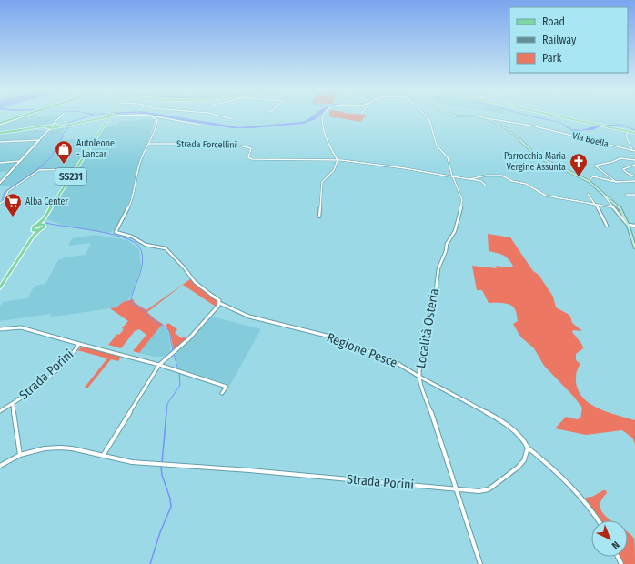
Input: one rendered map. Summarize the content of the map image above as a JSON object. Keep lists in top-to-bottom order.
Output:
{
  "streets": {
    "main road": ["SS231"],
    "street": [
      "Via Boella",
      "Strada Forcellini",
      "Località Osteria",
      "Regione Pesce",
      "Strada Porini"
    ]
  },
  "crossings": [
    ["Località Osteria", "Regione Pesce"],
    ["Località Osteria", "Strada Porini"],
    ["Regione Pesce", "Strada Porini"]
  ],
  "places": {
    "shop": ["Autoleone - Lancar"],
    "church": ["Parrocchia Maria Vergine Assunta"],
    "supermarket": ["Alba Center"]
  },
  "legend": ["Road", "Railway", "Park"],
  "north": "bottom right"
}
